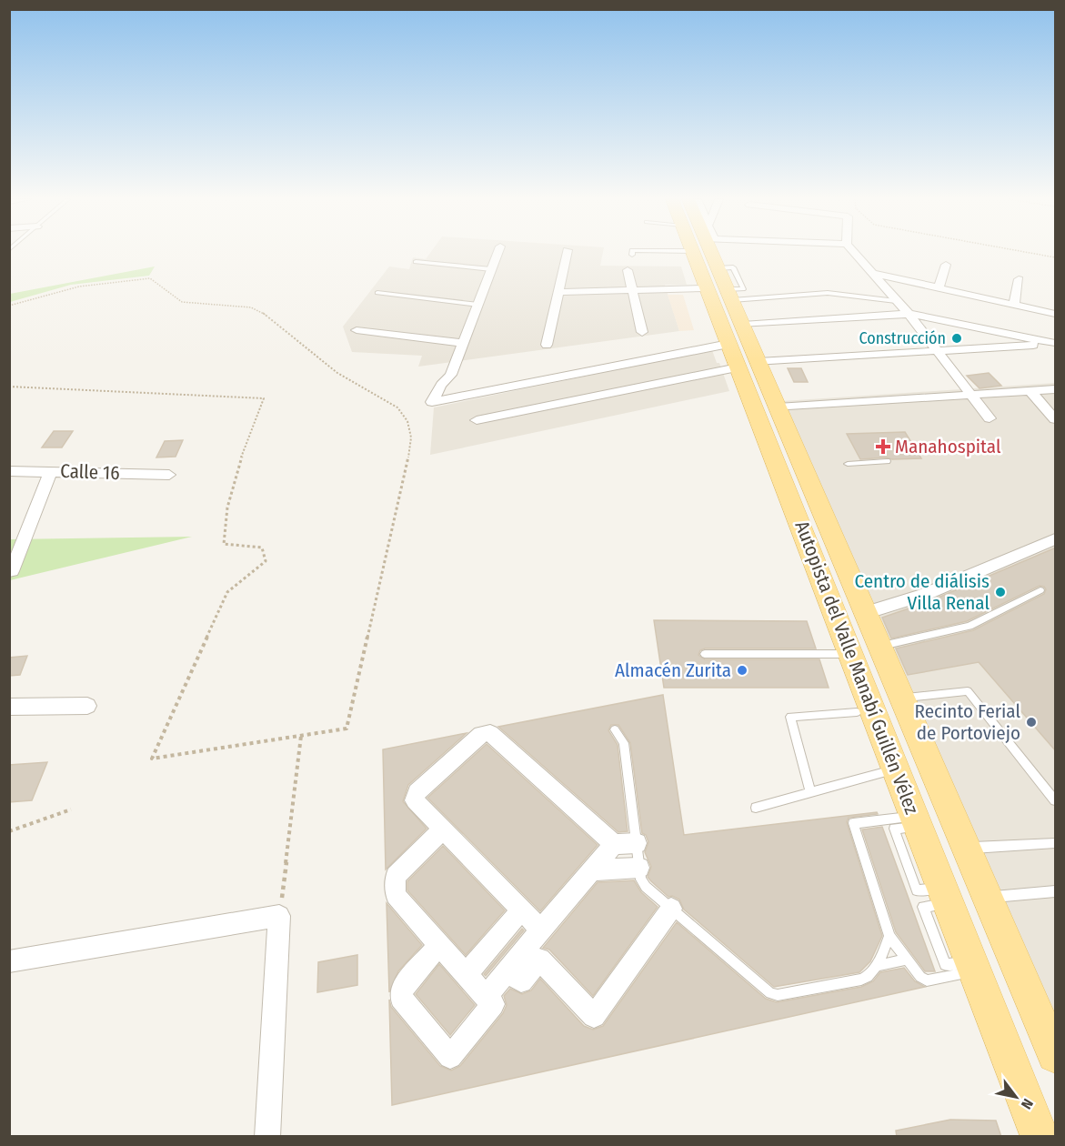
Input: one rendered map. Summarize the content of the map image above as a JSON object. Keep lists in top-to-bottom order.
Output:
{
  "streets": {
    "main road": ["Autopista del Valle Manabí Guillén Vélez"],
    "street": ["Calle 16"]
  },
  "places": {
    "other": [
      "Construcción",
      "Centro de diálisis Villa Renal",
      "Almacén Zurita",
      "Recinto Ferial de Portoviejo"
    ],
    "health": ["Manahospital"]
  },
  "north": "bottom right"
}
